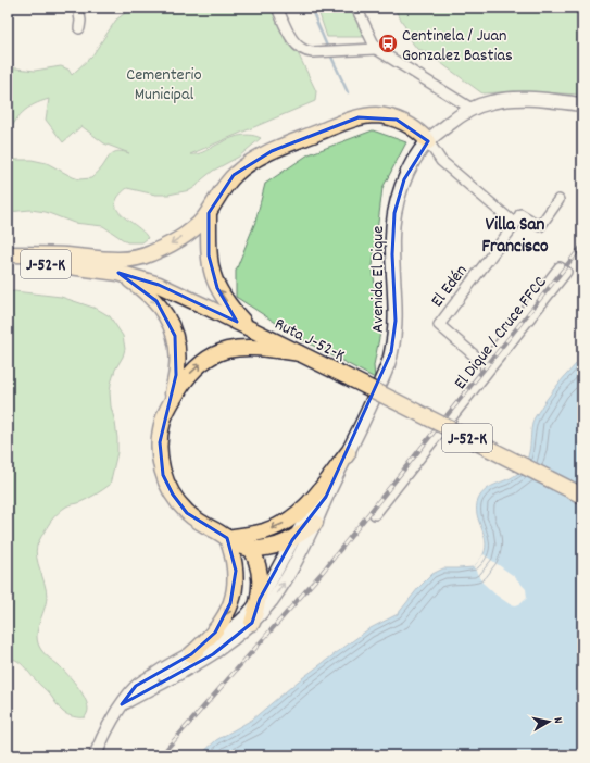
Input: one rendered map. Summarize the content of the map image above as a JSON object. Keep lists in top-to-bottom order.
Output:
{
  "streets": {
    "main road": ["J-52-K", "Avenida El Dique", "Ruta J-52-K"],
    "street": ["El Edén", "El Dique / Cruce FFCC"]
  },
  "crossings": [
    ["El Edén", "El Dique / Cruce FFCC"]
  ],
  "districts": ["Villa San Francisco"],
  "parks": ["Cementerio Municipal"],
  "places": {
    "bus stop": ["Centinela / Juan Gonzalez Bastias"]
  },
  "north": "right"
}
